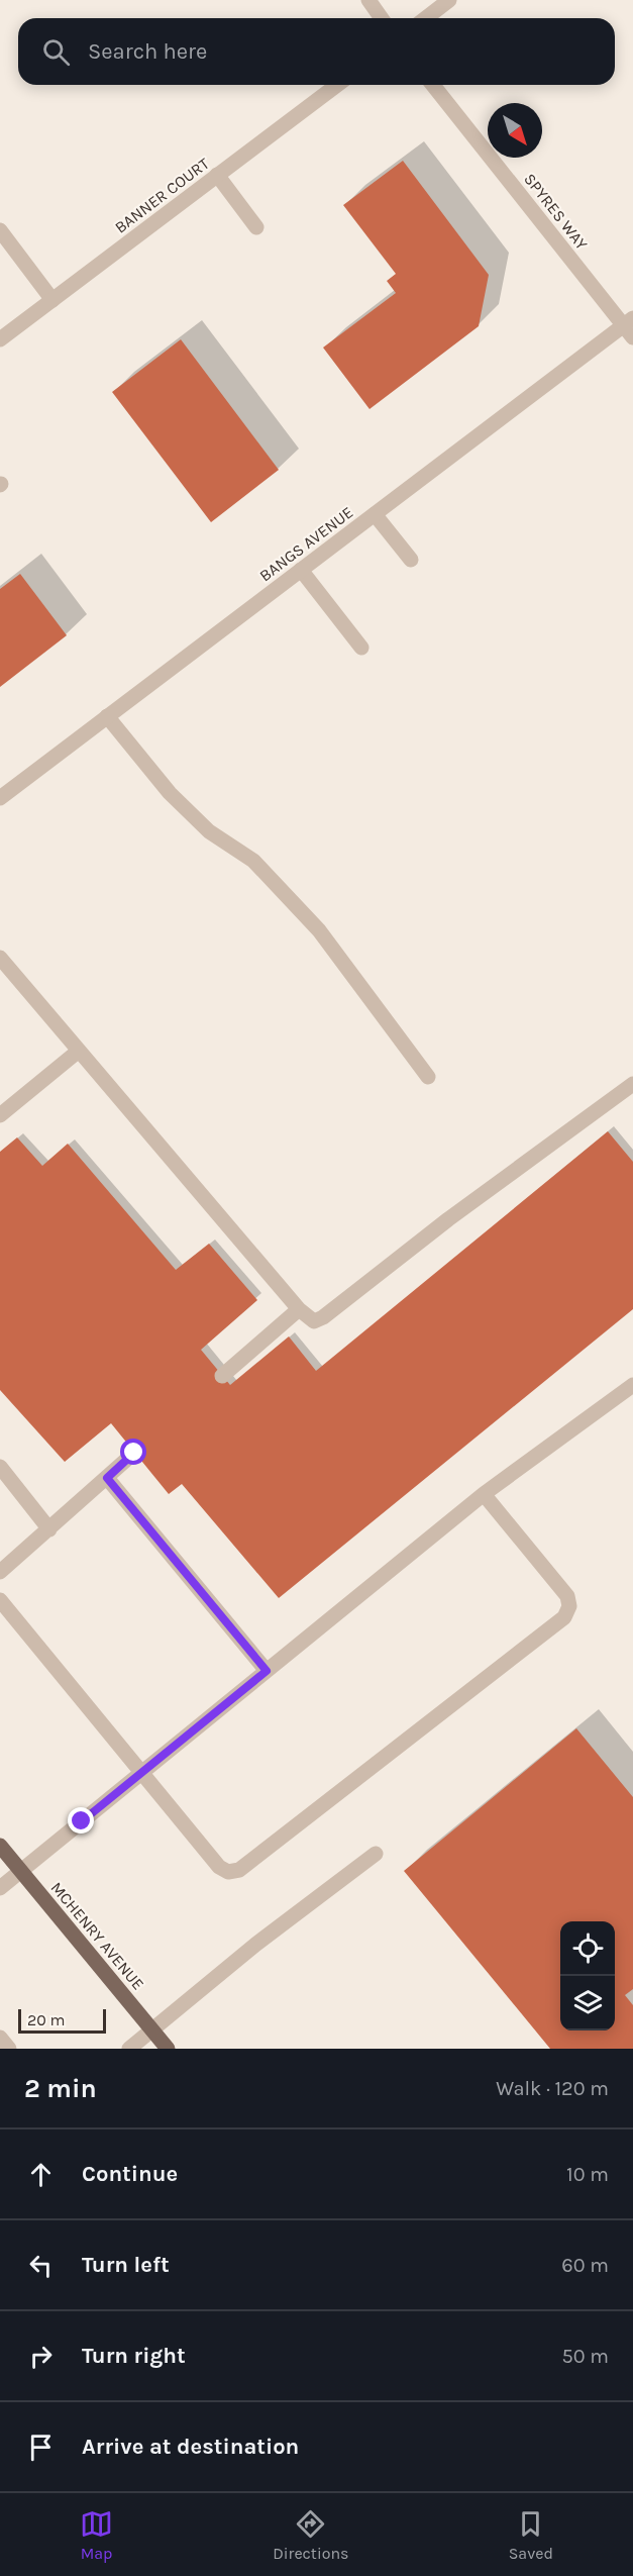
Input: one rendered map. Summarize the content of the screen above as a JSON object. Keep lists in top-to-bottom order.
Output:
{
  "streets": {
    "main road": ["MCHENRY AVENUE"],
    "street": ["BANNER COURT", "SPYRES WAY", "BANGS AVENUE"]
  },
  "crossings": [
    ["SPYRES WAY", "BANGS AVENUE"]
  ],
  "scale_bar": "20 m",
  "north": "bottom right",
  "page": {
    "search": "Search here",
    "scale": "20 m",
    "heading": ["2 min", "Walk · 120 m"],
    "list": [
      ["Continue", "10 m"],
      ["Turn left", "60 m"],
      ["Turn right", "50 m"],
      "Arrive at destination"
    ],
    "nav": ["Map", "Directions", "Saved"]
  }
}
